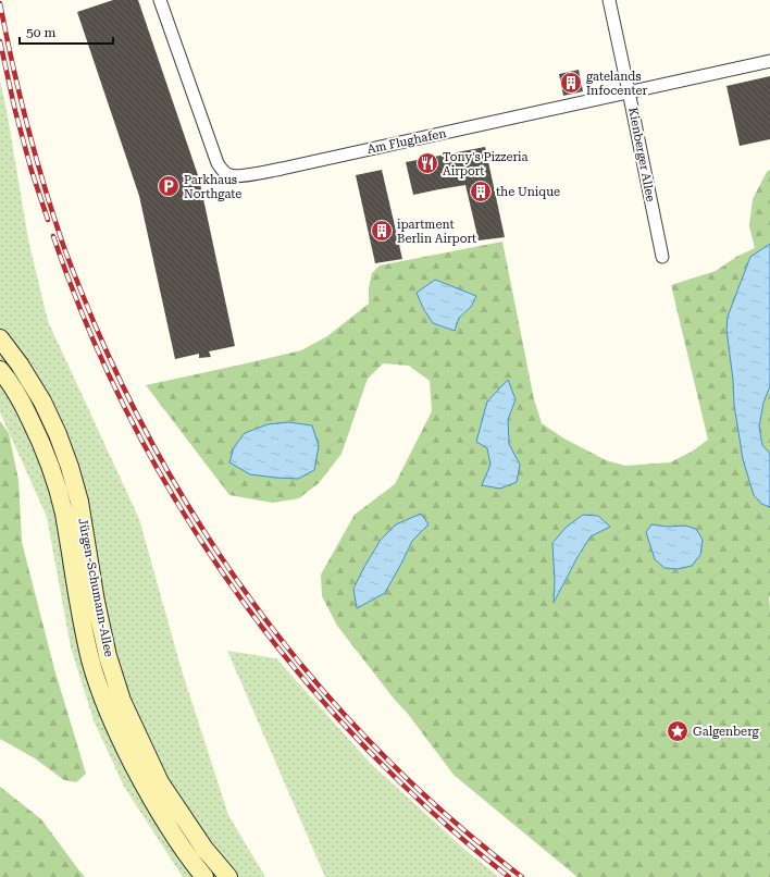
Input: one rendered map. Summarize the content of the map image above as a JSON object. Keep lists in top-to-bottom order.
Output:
{
  "streets": {
    "street": ["Am Flughafen", "Kienberger Allee", "Jürgen-Schumann-Allee"]
  },
  "crossings": [
    ["Am Flughafen", "Kienberger Allee"]
  ],
  "places": {
    "building": ["gatelands Infocenter", "the Unique", "ipartment Berlin Airport"],
    "restaurant": ["Tony's Pizzeria Airport"],
    "parking": ["Parkhaus Northgate"],
    "place": ["Galgenberg"]
  },
  "scale_bar": "50 m"
}
